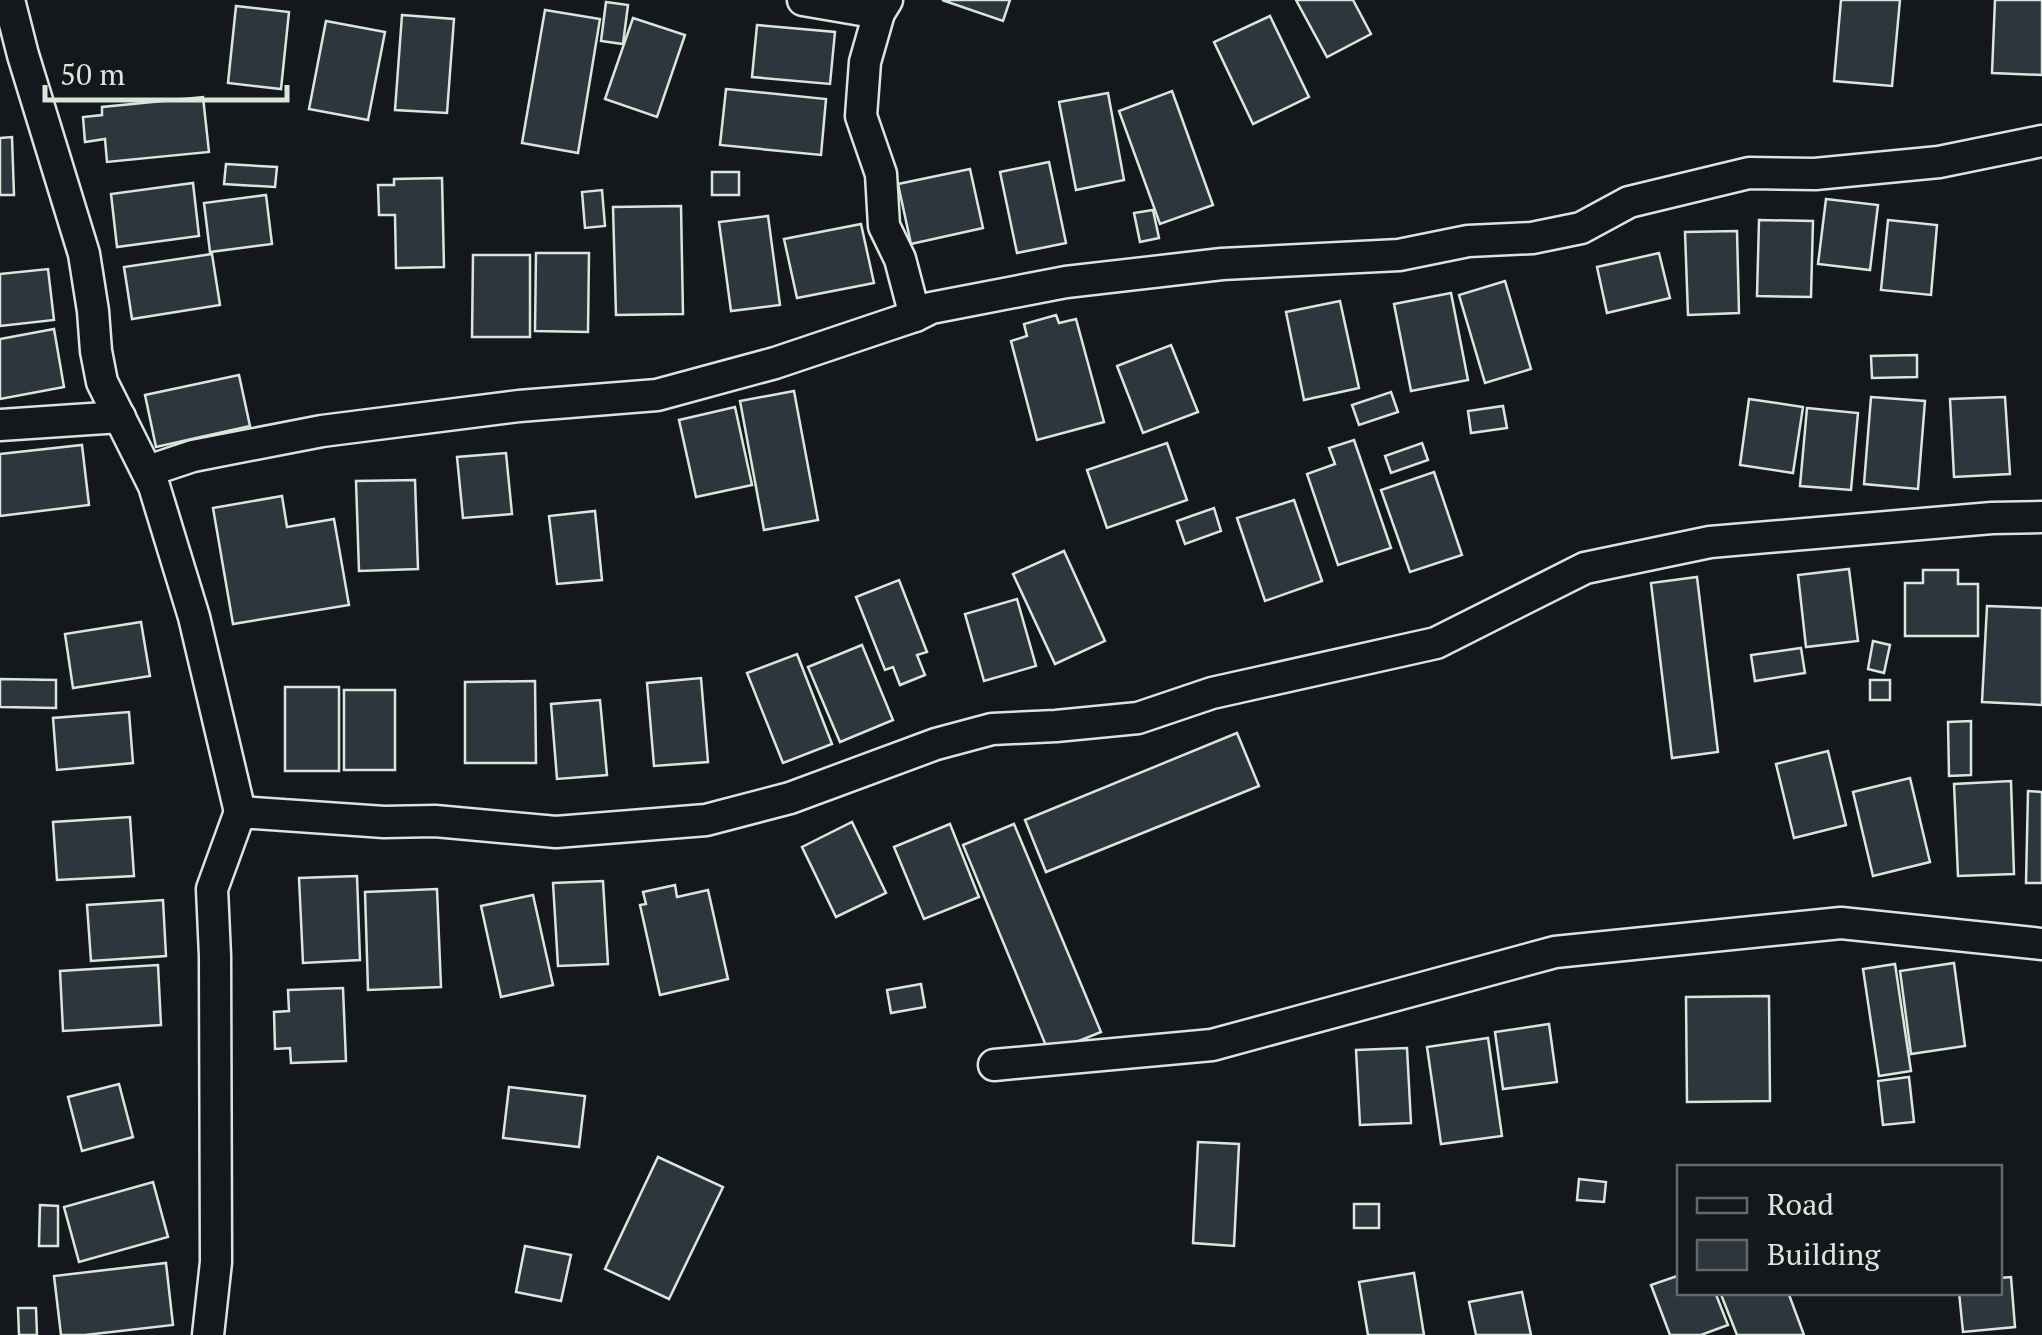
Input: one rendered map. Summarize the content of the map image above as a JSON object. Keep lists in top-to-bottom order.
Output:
{
  "legend": ["Road", "Building"],
  "scale_bar": "50 m"
}
